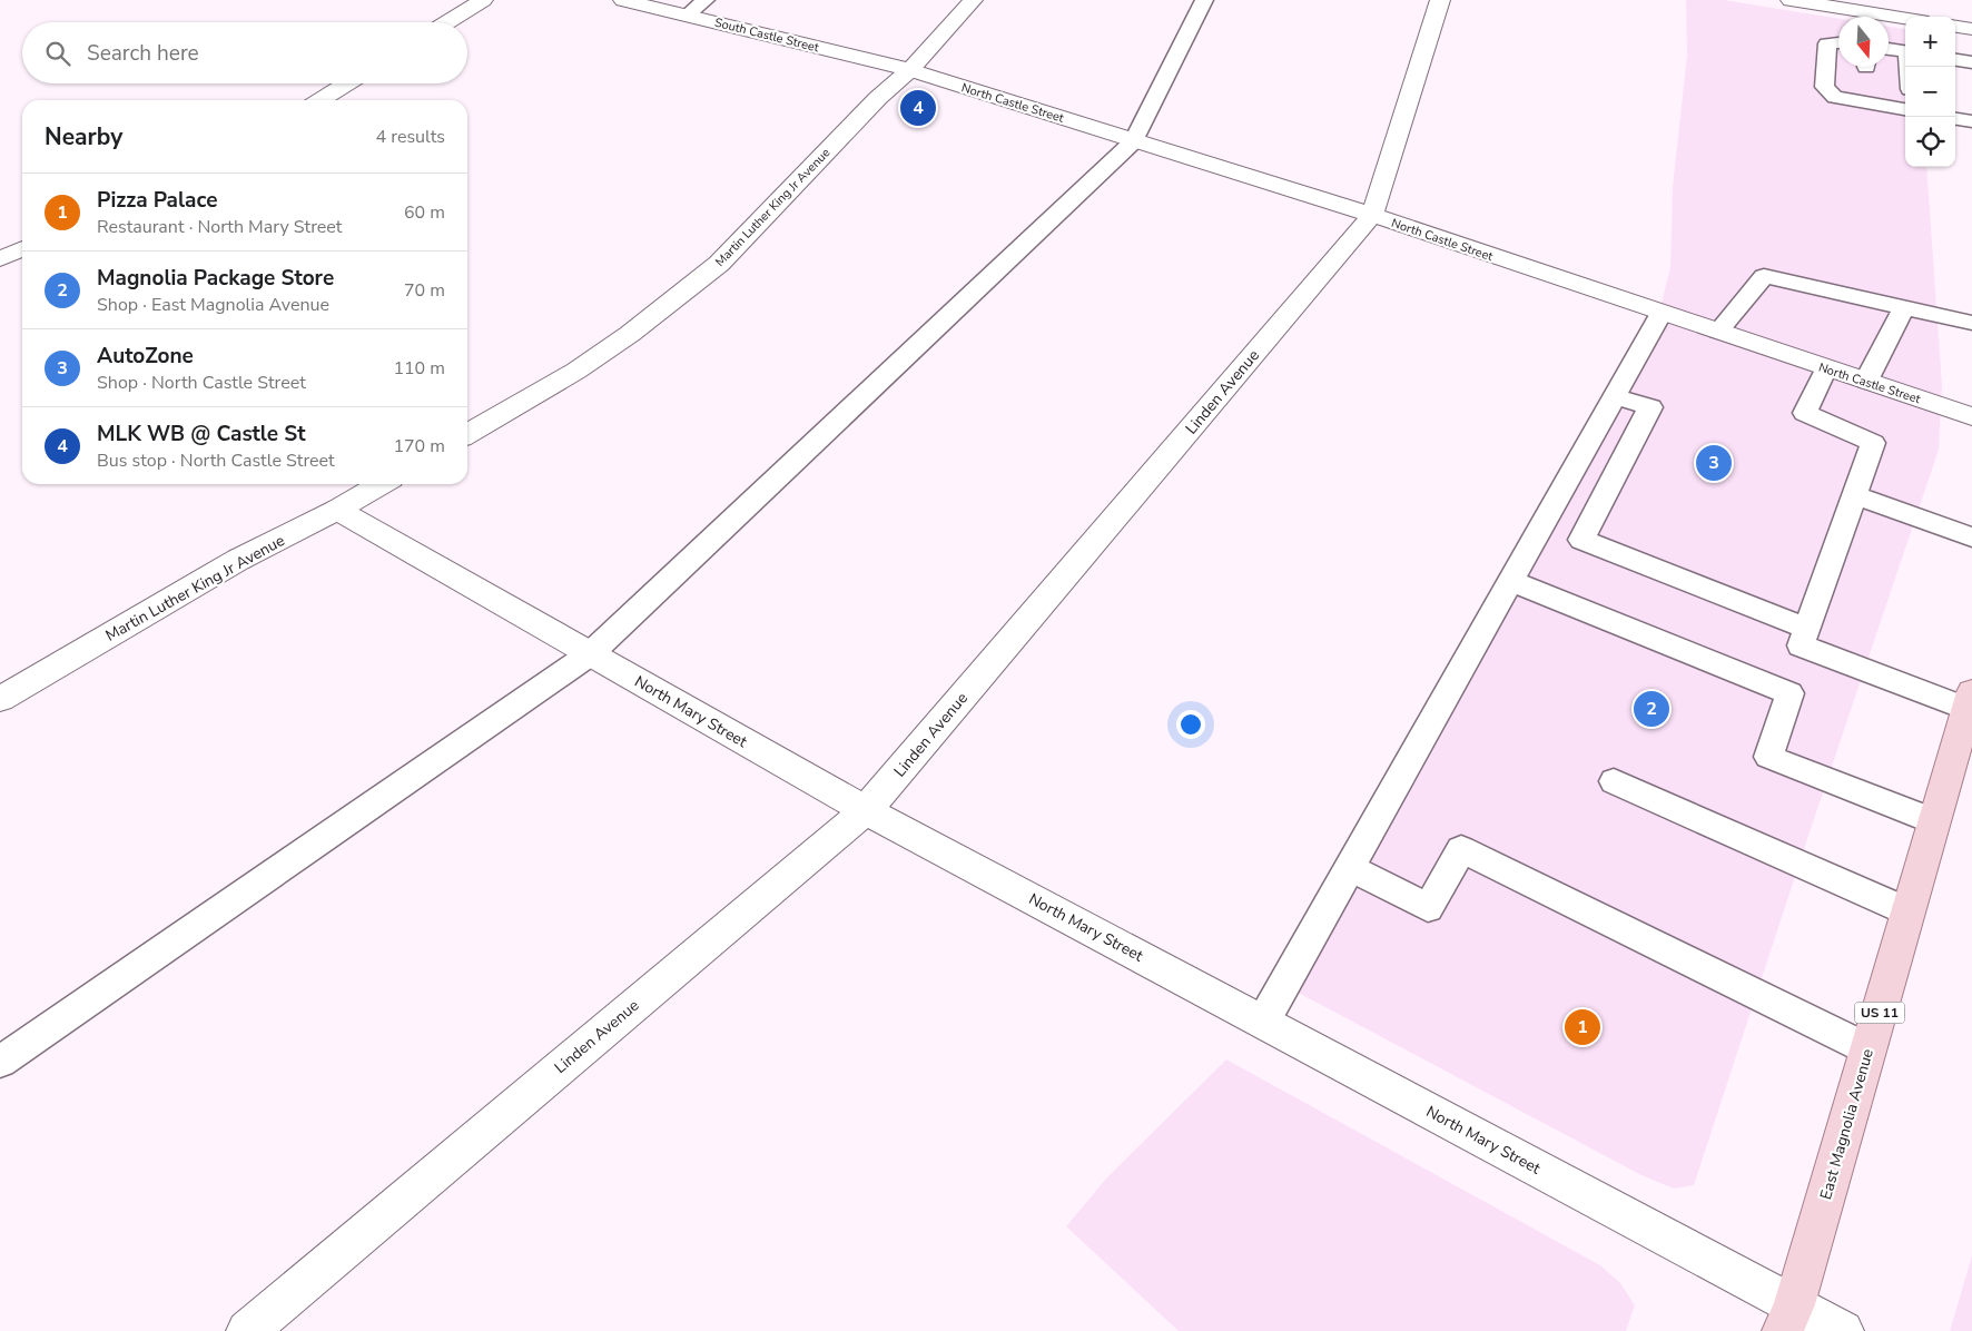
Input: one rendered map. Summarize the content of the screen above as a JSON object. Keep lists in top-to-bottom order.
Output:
{
  "streets": {
    "main road": ["US 11", "East Magnolia Avenue"],
    "street": [
      "South Castle Street",
      "North Castle Street",
      "Martin Luther King Jr Avenue",
      "Linden Avenue",
      "North Mary Street"
    ]
  },
  "crossings": [
    ["South Castle Street", "North Castle Street"],
    ["South Castle Street", "Martin Luther King Jr Avenue"],
    ["North Castle Street", "Martin Luther King Jr Avenue"],
    ["North Castle Street", "Linden Avenue"],
    ["Martin Luther King Jr Avenue", "North Mary Street"],
    ["Linden Avenue", "North Mary Street"],
    ["North Mary Street", "East Magnolia Avenue"]
  ],
  "north": "bottom",
  "page": {
    "map_buttons": ["+", "−"],
    "search": "Search here",
    "pins": [
      "4",
      "3",
      "2",
      "1"
    ],
    "heading": ["Nearby", "4 results"],
    "list": [
      {
        "mark": "1",
        "name": "Pizza Palace",
        "note": "Restaurant · North Mary Street",
        "value": "60 m"
      },
      {
        "mark": "2",
        "name": "Magnolia Package Store",
        "note": "Shop · East Magnolia Avenue",
        "value": "70 m"
      },
      {
        "mark": "3",
        "name": "AutoZone",
        "note": "Shop · North Castle Street",
        "value": "110 m"
      },
      {
        "mark": "4",
        "name": "MLK WB @ Castle St",
        "note": "Bus stop · North Castle Street",
        "value": "170 m"
      }
    ]
  }
}
